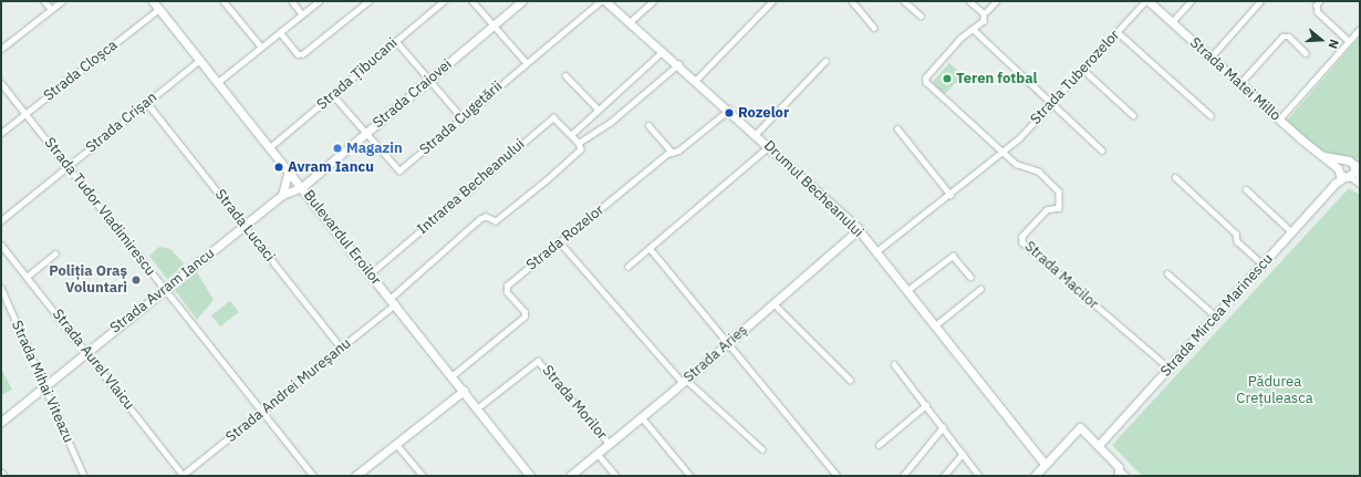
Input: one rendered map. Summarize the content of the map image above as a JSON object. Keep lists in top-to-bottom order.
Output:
{
  "streets": {
    "street": [
      "Strada Cloșca",
      "Strada Țibucani",
      "Strada Tuberozelor",
      "Strada Matei Millo",
      "Strada Craiovei",
      "Strada Cugetării",
      "Strada Crișan",
      "Intrarea Becheanului",
      "Drumul Becheanului",
      "Strada Tudor Vladimirescu",
      "Strada Lucaci",
      "Bulevardul Eroilor",
      "Strada Rozelor",
      "Strada Macilor",
      "Strada Avram Iancu",
      "Strada Mircea Marinescu",
      "Strada Arieș",
      "Strada Aurel Vlaicu",
      "Strada Mihai Viteazu",
      "Strada Andrei Mureșanu",
      "Strada Morilor"
    ]
  },
  "crossings": [
    ["Strada Cloșca", "Strada Tudor Vladimirescu"],
    ["Strada Cloșca", "Bulevardul Eroilor"],
    ["Strada Țibucani", "Strada Cugetării"],
    ["Strada Țibucani", "Bulevardul Eroilor"],
    ["Strada Tuberozelor", "Strada Matei Millo"],
    ["Strada Tuberozelor", "Drumul Becheanului"],
    ["Strada Tuberozelor", "Strada Macilor"],
    ["Strada Matei Millo", "Strada Mircea Marinescu"],
    ["Strada Craiovei", "Strada Cugetării"],
    ["Strada Craiovei", "Bulevardul Eroilor"],
    ["Strada Craiovei", "Strada Avram Iancu"],
    ["Strada Crișan", "Strada Tudor Vladimirescu"],
    ["Strada Crișan", "Strada Lucaci"],
    ["Strada Crișan", "Bulevardul Eroilor"],
    ["Intrarea Becheanului", "Bulevardul Eroilor"],
    ["Intrarea Becheanului", "Strada Andrei Mureșanu"],
    ["Drumul Becheanului", "Strada Rozelor"],
    ["Drumul Becheanului", "Strada Arieș"],
    ["Strada Tudor Vladimirescu", "Strada Avram Iancu"],
    ["Strada Tudor Vladimirescu", "Strada Andrei Mureșanu"],
    ["Strada Lucaci", "Strada Avram Iancu"],
    ["Strada Lucaci", "Strada Andrei Mureșanu"],
    ["Bulevardul Eroilor", "Strada Rozelor"],
    ["Bulevardul Eroilor", "Strada Avram Iancu"],
    ["Bulevardul Eroilor", "Strada Andrei Mureșanu"],
    ["Bulevardul Eroilor", "Strada Morilor"],
    ["Strada Macilor", "Strada Mircea Marinescu"],
    ["Strada Avram Iancu", "Strada Aurel Vlaicu"],
    ["Strada Avram Iancu", "Strada Mihai Viteazu"],
    ["Strada Arieș", "Strada Morilor"],
    ["Strada Aurel Vlaicu", "Strada Andrei Mureșanu"]
  ],
  "parks": ["Pădurea Crețuleasca"],
  "places": [
    "Teren fotbal",
    "Rozelor",
    "Magazin",
    "Avram Iancu",
    "Poliția Oraș Voluntari"
  ],
  "north": "right"
}
